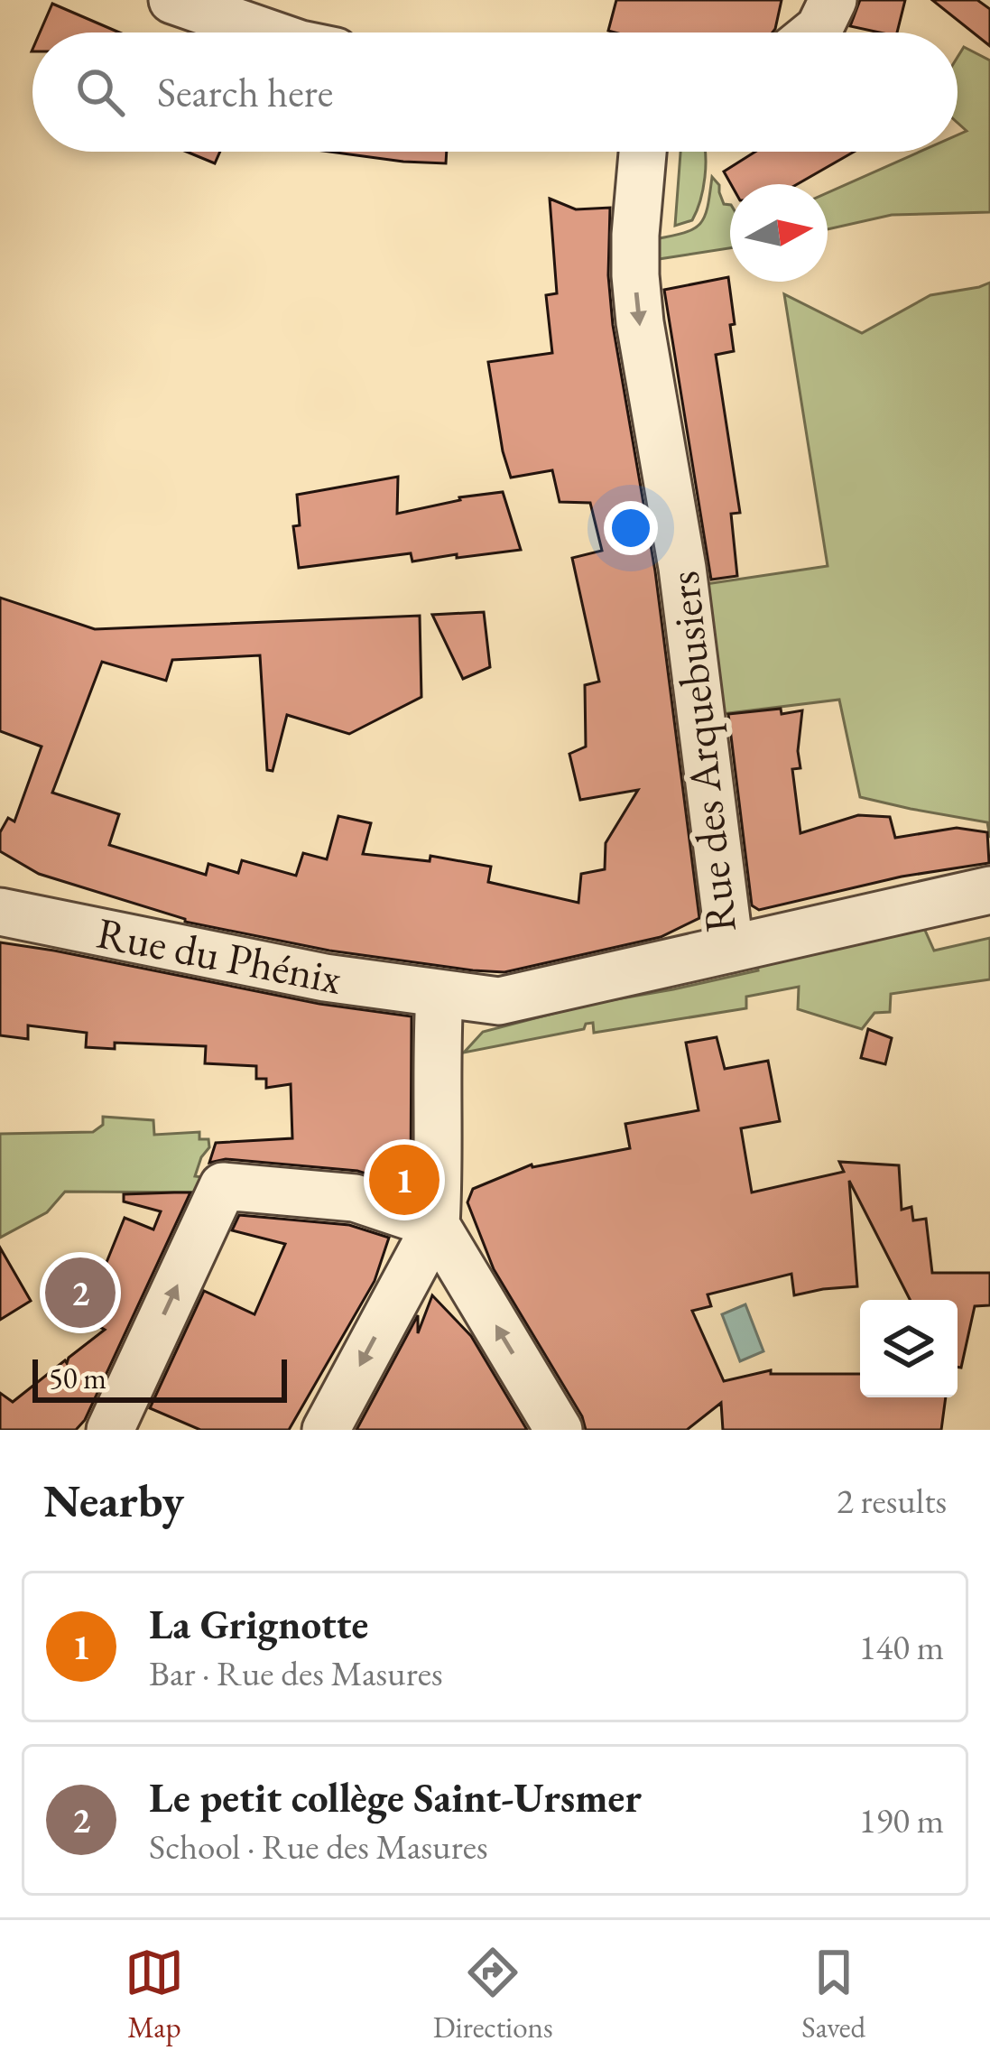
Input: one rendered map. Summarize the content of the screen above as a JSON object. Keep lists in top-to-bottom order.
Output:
{
  "streets": {
    "street": ["Rue des Arquebusiers", "Rue du Phénix"]
  },
  "crossings": [
    ["Rue des Arquebusiers", "Rue du Phénix"]
  ],
  "one_way": ["Rue des Arquebusiers"],
  "scale_bar": "50 m",
  "north": "right",
  "page": {
    "search": "Search here",
    "pins": ["1", "2"],
    "scale": "50 m",
    "heading": ["Nearby", "2 results"],
    "list": [
      {
        "mark": "1",
        "name": "La Grignotte",
        "note": "Bar · Rue des Masures",
        "value": "140 m"
      },
      {
        "mark": "2",
        "name": "Le petit collège Saint-Ursmer",
        "note": "School · Rue des Masures",
        "value": "190 m"
      }
    ],
    "nav": ["Map", "Directions", "Saved"]
  }
}
